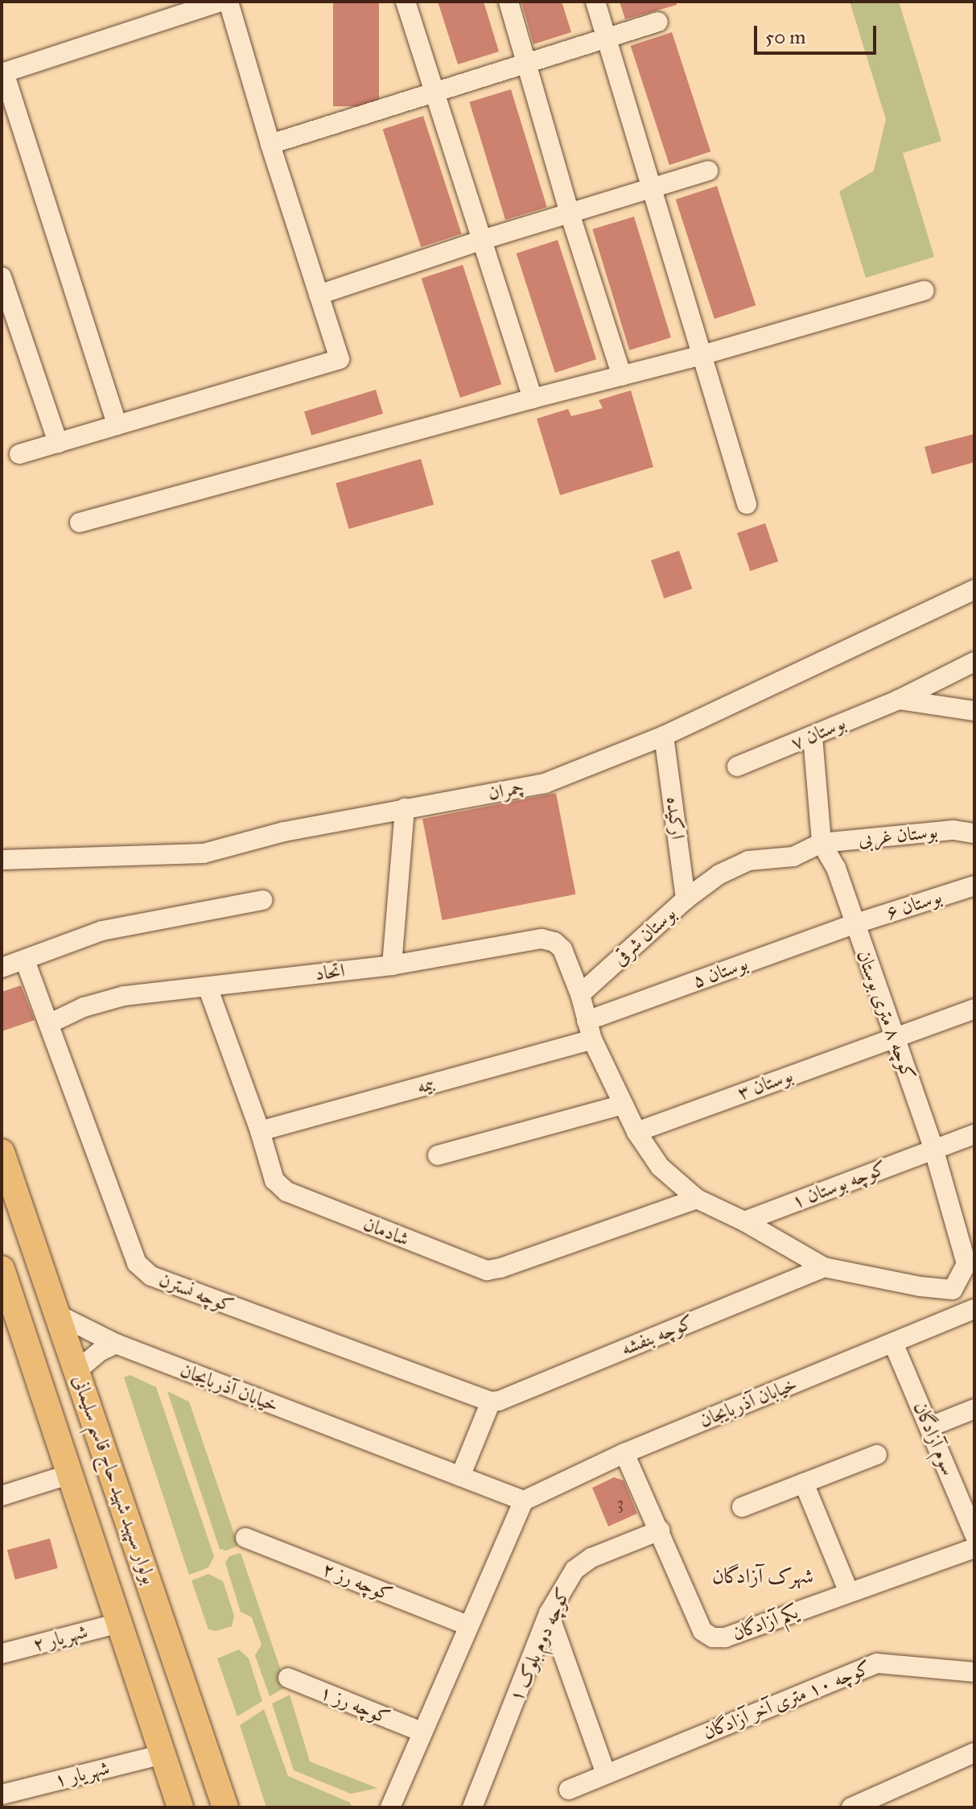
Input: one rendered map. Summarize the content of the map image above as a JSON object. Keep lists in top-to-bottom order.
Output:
{
  "streets": {
    "main road": ["بولوار سپهبد شهید حاج قاسم سلیمانی"],
    "street": [
      "بوستان ۷",
      "چمران",
      "ارکیده",
      "بوستان غربی",
      "بوستان ۶",
      "بوستان شرقی",
      "اتحاد",
      "بوستان ۵",
      "کوچه ۸ متری بوستان",
      "بوستان ۳",
      "بیمه",
      "کوچه بوستان ۱",
      "شادمان",
      "کوچه نسترن",
      "کوچه بنفشه",
      "خیابان آذربایجان",
      "سوم آزادگان",
      "کوچه رز ۲",
      "یکم آزادگان",
      "شهریار ۲",
      "کوچه دوم بلوک ۱",
      "کوچه ۱۰ متری آخر آزادگان",
      "کوچه رز ۱",
      "شهریار ۱"
    ]
  },
  "crossings": [
    ["بوستان ۷", "کوچه ۸ متری بوستان"],
    ["چمران", "ارکیده"],
    ["ارکیده", "بوستان شرقی"],
    ["بوستان غربی", "بوستان شرقی"],
    ["بوستان غربی", "کوچه ۸ متری بوستان"],
    ["بوستان ۶", "بوستان ۵"],
    ["بوستان ۶", "کوچه ۸ متری بوستان"],
    ["بوستان شرقی", "اتحاد"],
    ["بوستان شرقی", "کوچه ۸ متری بوستان"],
    ["اتحاد", "شادمان"],
    ["اتحاد", "کوچه نسترن"],
    ["بوستان ۵", "کوچه ۸ متری بوستان"],
    ["بوستان ۵", "بیمه"],
    ["کوچه ۸ متری بوستان", "بوستان ۳"],
    ["کوچه ۸ متری بوستان", "کوچه بوستان ۱"],
    ["بیمه", "شادمان"],
    ["کوچه نسترن", "کوچه بنفشه"],
    ["خیابان آذربایجان", "سوم آزادگان"],
    ["خیابان آذربایجان", "بولوار سپهبد شهید حاج قاسم سلیمانی"],
    ["خیابان آذربایجان", "یکم آزادگان"],
    ["بولوار سپهبد شهید حاج قاسم سلیمانی", "شهریار ۲"],
    ["بولوار سپهبد شهید حاج قاسم سلیمانی", "شهریار ۱"],
    ["یکم آزادگان", "کوچه دوم بلوک ۱"]
  ],
  "districts": ["شهرک آزادگان"],
  "house_numbers": ["3"],
  "scale_bar": "50 m"
}
